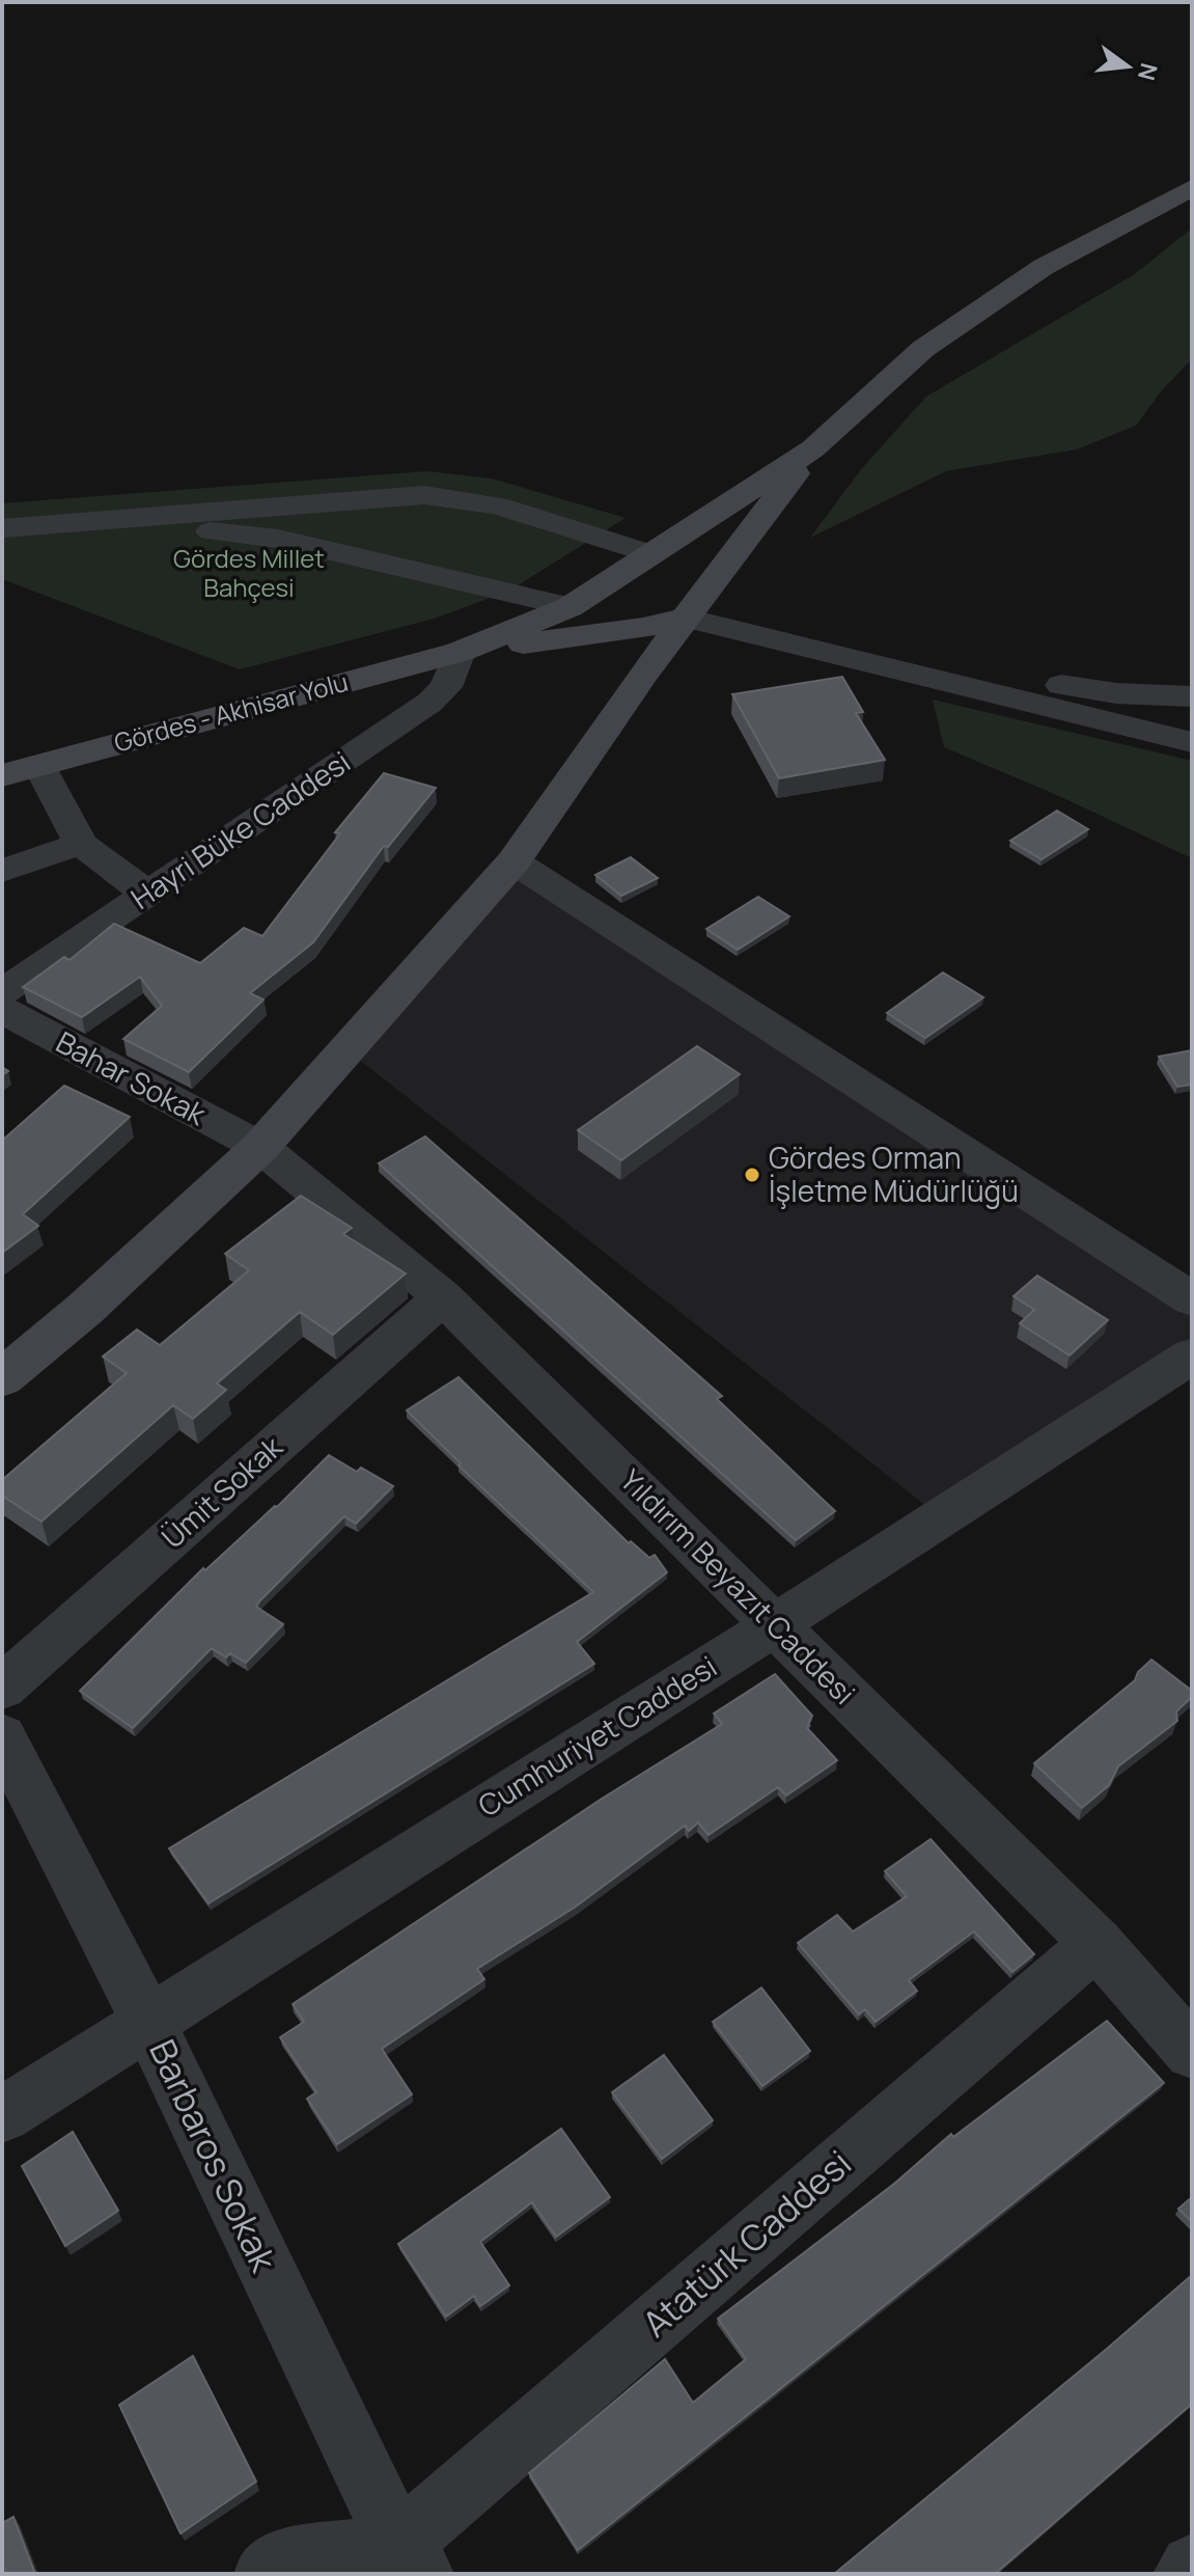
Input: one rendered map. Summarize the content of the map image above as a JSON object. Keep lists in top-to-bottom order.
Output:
{
  "streets": {
    "main road": ["Gördes - Akhisar Yolu"],
    "street": [
      "Hayri Büke Caddesi",
      "Bahar Sokak",
      "Ümit Sokak",
      "Yıldırım Beyazıt Caddesi",
      "Cumhuriyet Caddesi",
      "Barbaros Sokak",
      "Atatürk Caddesi"
    ]
  },
  "crossings": [
    ["Gördes - Akhisar Yolu", "Hayri Büke Caddesi"],
    ["Bahar Sokak", "Yıldırım Beyazıt Caddesi"],
    ["Ümit Sokak", "Yıldırım Beyazıt Caddesi"],
    ["Yıldırım Beyazıt Caddesi", "Cumhuriyet Caddesi"],
    ["Yıldırım Beyazıt Caddesi", "Atatürk Caddesi"],
    ["Cumhuriyet Caddesi", "Barbaros Sokak"],
    ["Barbaros Sokak", "Atatürk Caddesi"]
  ],
  "parks": ["Gördes Millet Bahçesi"],
  "places": ["Gördes Orman İşletme Müdürlüğü"],
  "north": "right"
}
